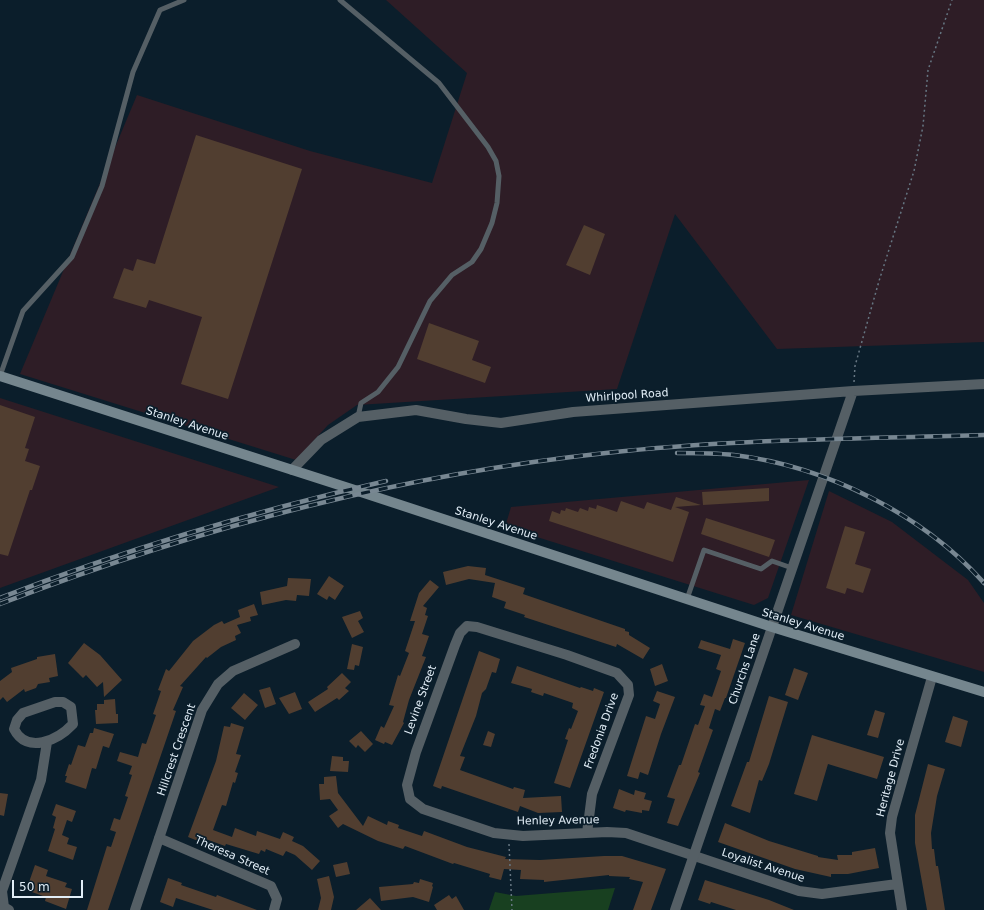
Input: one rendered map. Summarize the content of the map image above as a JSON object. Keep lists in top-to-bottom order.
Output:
{
  "streets": {
    "main road": ["Stanley Avenue"],
    "street": [
      "Whirlpool Road",
      "Churchs Lane",
      "Levine Street",
      "Fredonia Drive",
      "Hillcrest Crescent",
      "Heritage Drive",
      "Henley Avenue",
      "Theresa Street",
      "Loyalist Avenue"
    ]
  },
  "crossings": [
    ["Whirlpool Road", "Stanley Avenue"],
    ["Whirlpool Road", "Churchs Lane"],
    ["Stanley Avenue", "Churchs Lane"],
    ["Stanley Avenue", "Heritage Drive"],
    ["Churchs Lane", "Henley Avenue"],
    ["Churchs Lane", "Loyalist Avenue"],
    ["Levine Street", "Fredonia Drive"],
    ["Levine Street", "Henley Avenue"],
    ["Fredonia Drive", "Henley Avenue"],
    ["Hillcrest Crescent", "Theresa Street"],
    ["Heritage Drive", "Loyalist Avenue"],
    ["Henley Avenue", "Loyalist Avenue"]
  ],
  "scale_bar": "50 m"
}
